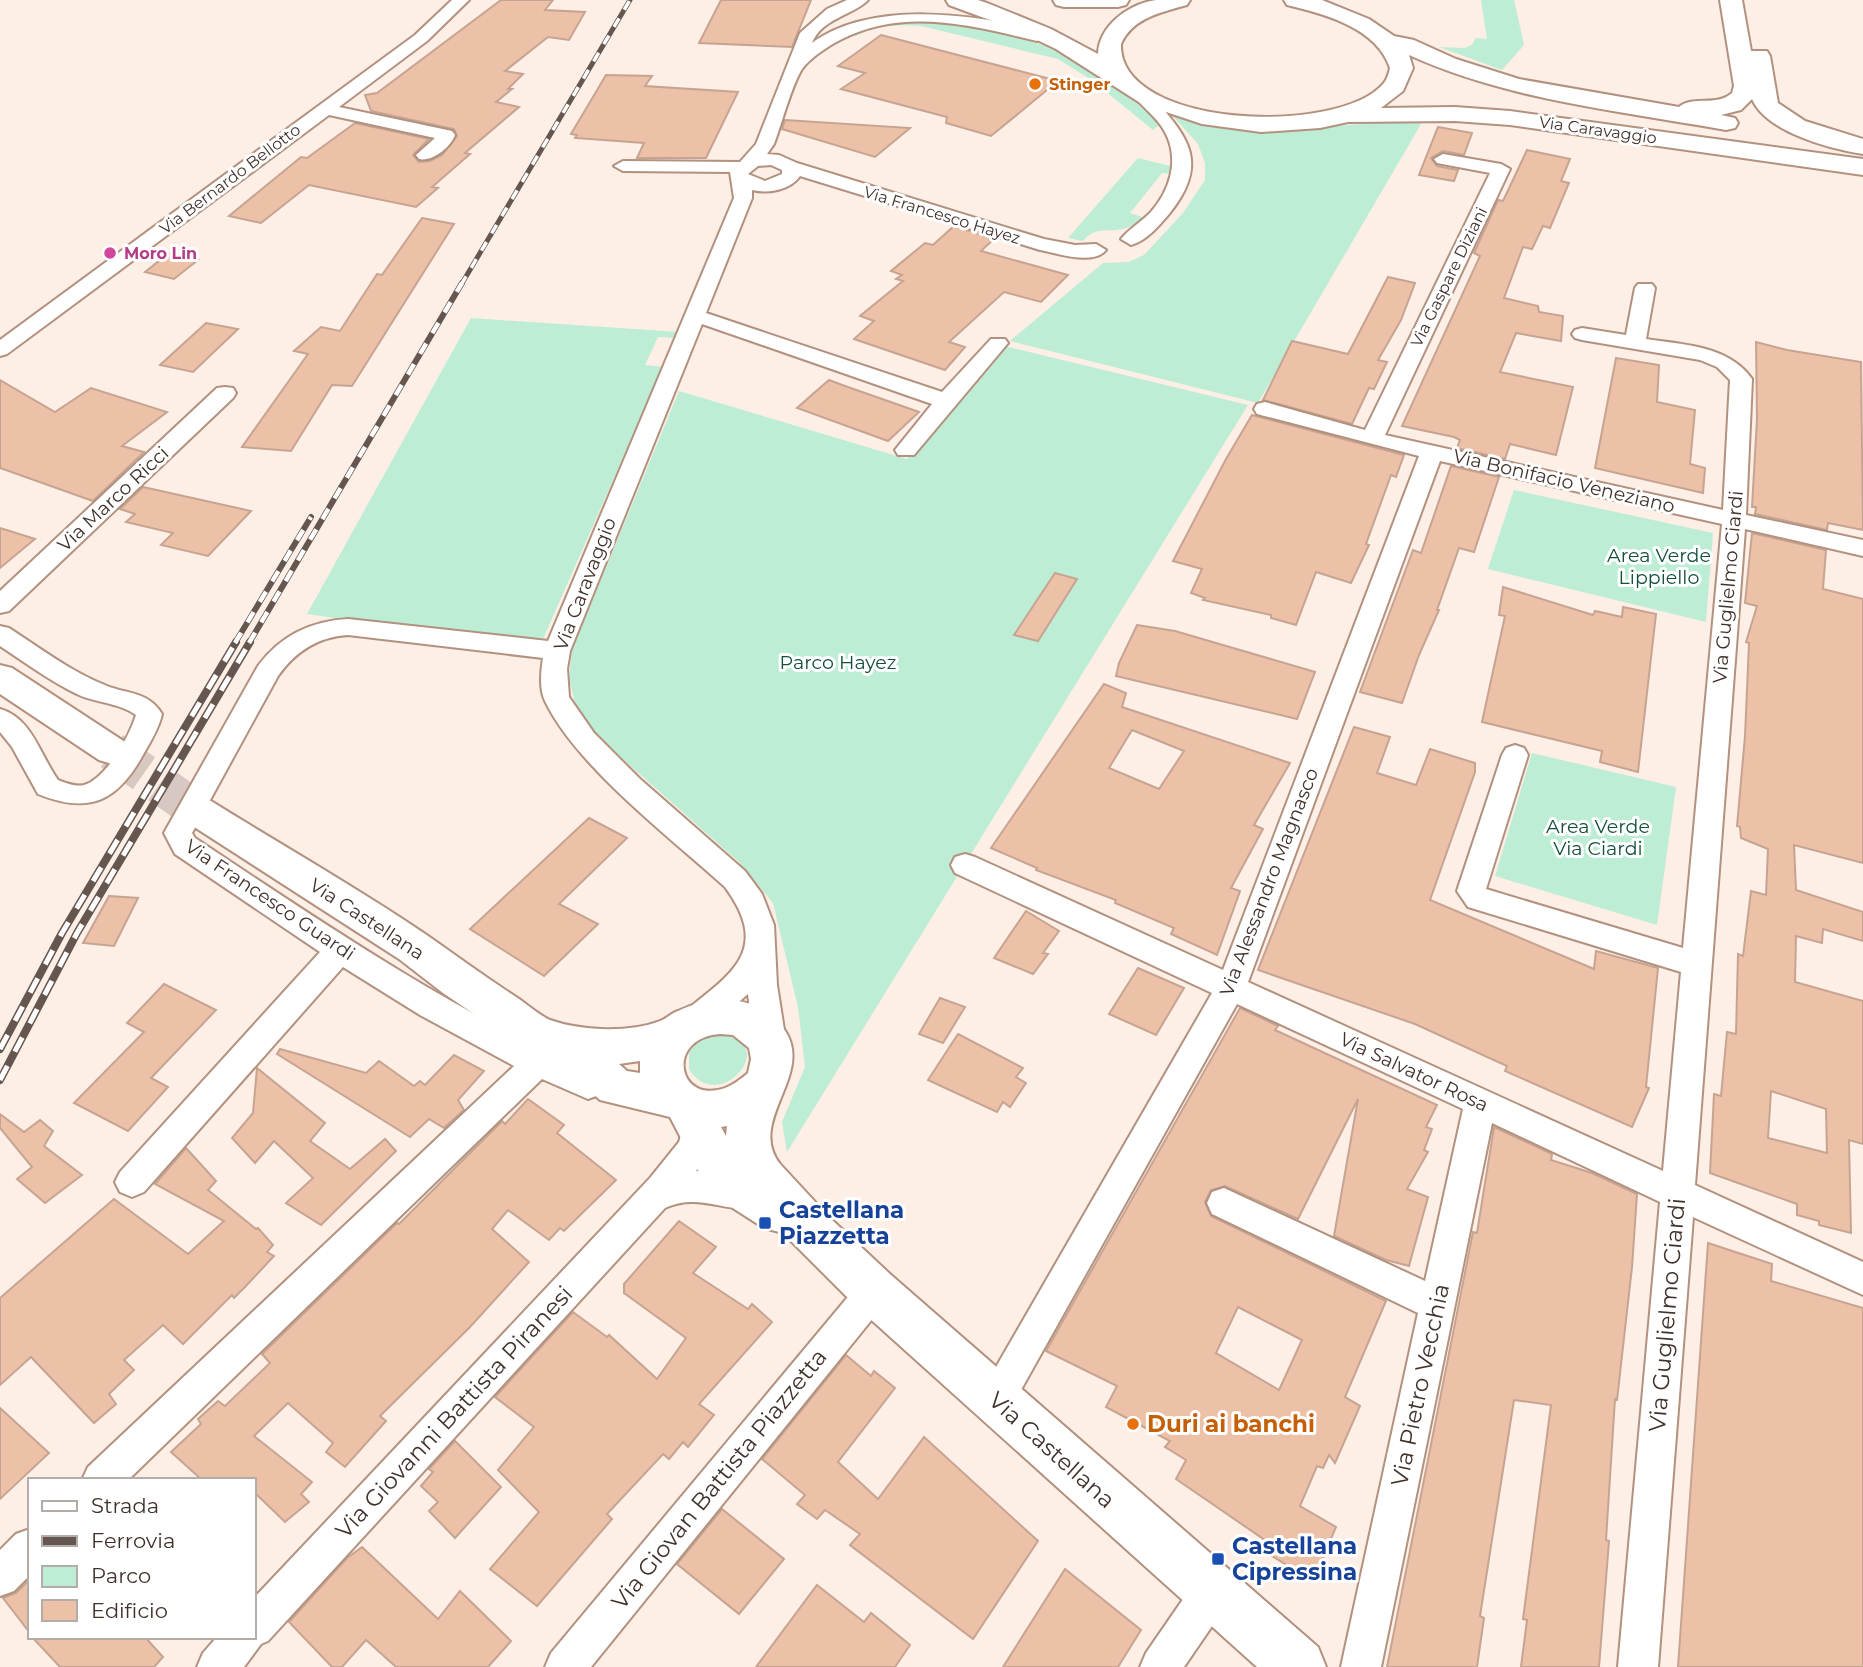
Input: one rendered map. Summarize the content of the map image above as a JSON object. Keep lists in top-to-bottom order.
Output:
{
  "streets": {
    "street": [
      "Via Caravaggio",
      "Via Bernardo Bellotto",
      "Via Francesco Hayez",
      "Via Gaspare Diziani",
      "Via Bonifacio Veneziano",
      "Via Marco Ricci",
      "Via Guglielmo Ciardi",
      "Via Alessandro Magnasco",
      "Via Francesco Guardi",
      "Via Castellana",
      "Via Salvator Rosa",
      "Via Pietro Vecchia",
      "Via Giovanni Battista Piranesi",
      "Via Giovan Battista Piazzetta"
    ]
  },
  "crossings": [
    ["Via Caravaggio", "Via Francesco Guardi"],
    ["Via Caravaggio", "Via Castellana"],
    ["Via Caravaggio", "Via Giovanni Battista Piranesi"],
    ["Via Gaspare Diziani", "Via Bonifacio Veneziano"],
    ["Via Bonifacio Veneziano", "Via Guglielmo Ciardi"],
    ["Via Bonifacio Veneziano", "Via Alessandro Magnasco"],
    ["Via Guglielmo Ciardi", "Via Salvator Rosa"],
    ["Via Alessandro Magnasco", "Via Castellana"],
    ["Via Alessandro Magnasco", "Via Salvator Rosa"],
    ["Via Francesco Guardi", "Via Castellana"],
    ["Via Castellana", "Via Giovanni Battista Piranesi"],
    ["Via Castellana", "Via Giovan Battista Piazzetta"],
    ["Via Salvator Rosa", "Via Pietro Vecchia"]
  ],
  "parks": ["Area Verde Lippiello", "Parco Hayez", "Area Verde Via Ciardi"],
  "places": {
    "other": ["Stinger", "Moro Lin", "Duri ai banchi"],
    "transit": ["Castellana Piazzetta", "Castellana Cipressina"]
  },
  "legend": [
    "Strada",
    "Ferrovia",
    "Parco",
    "Edificio"
  ]
}
